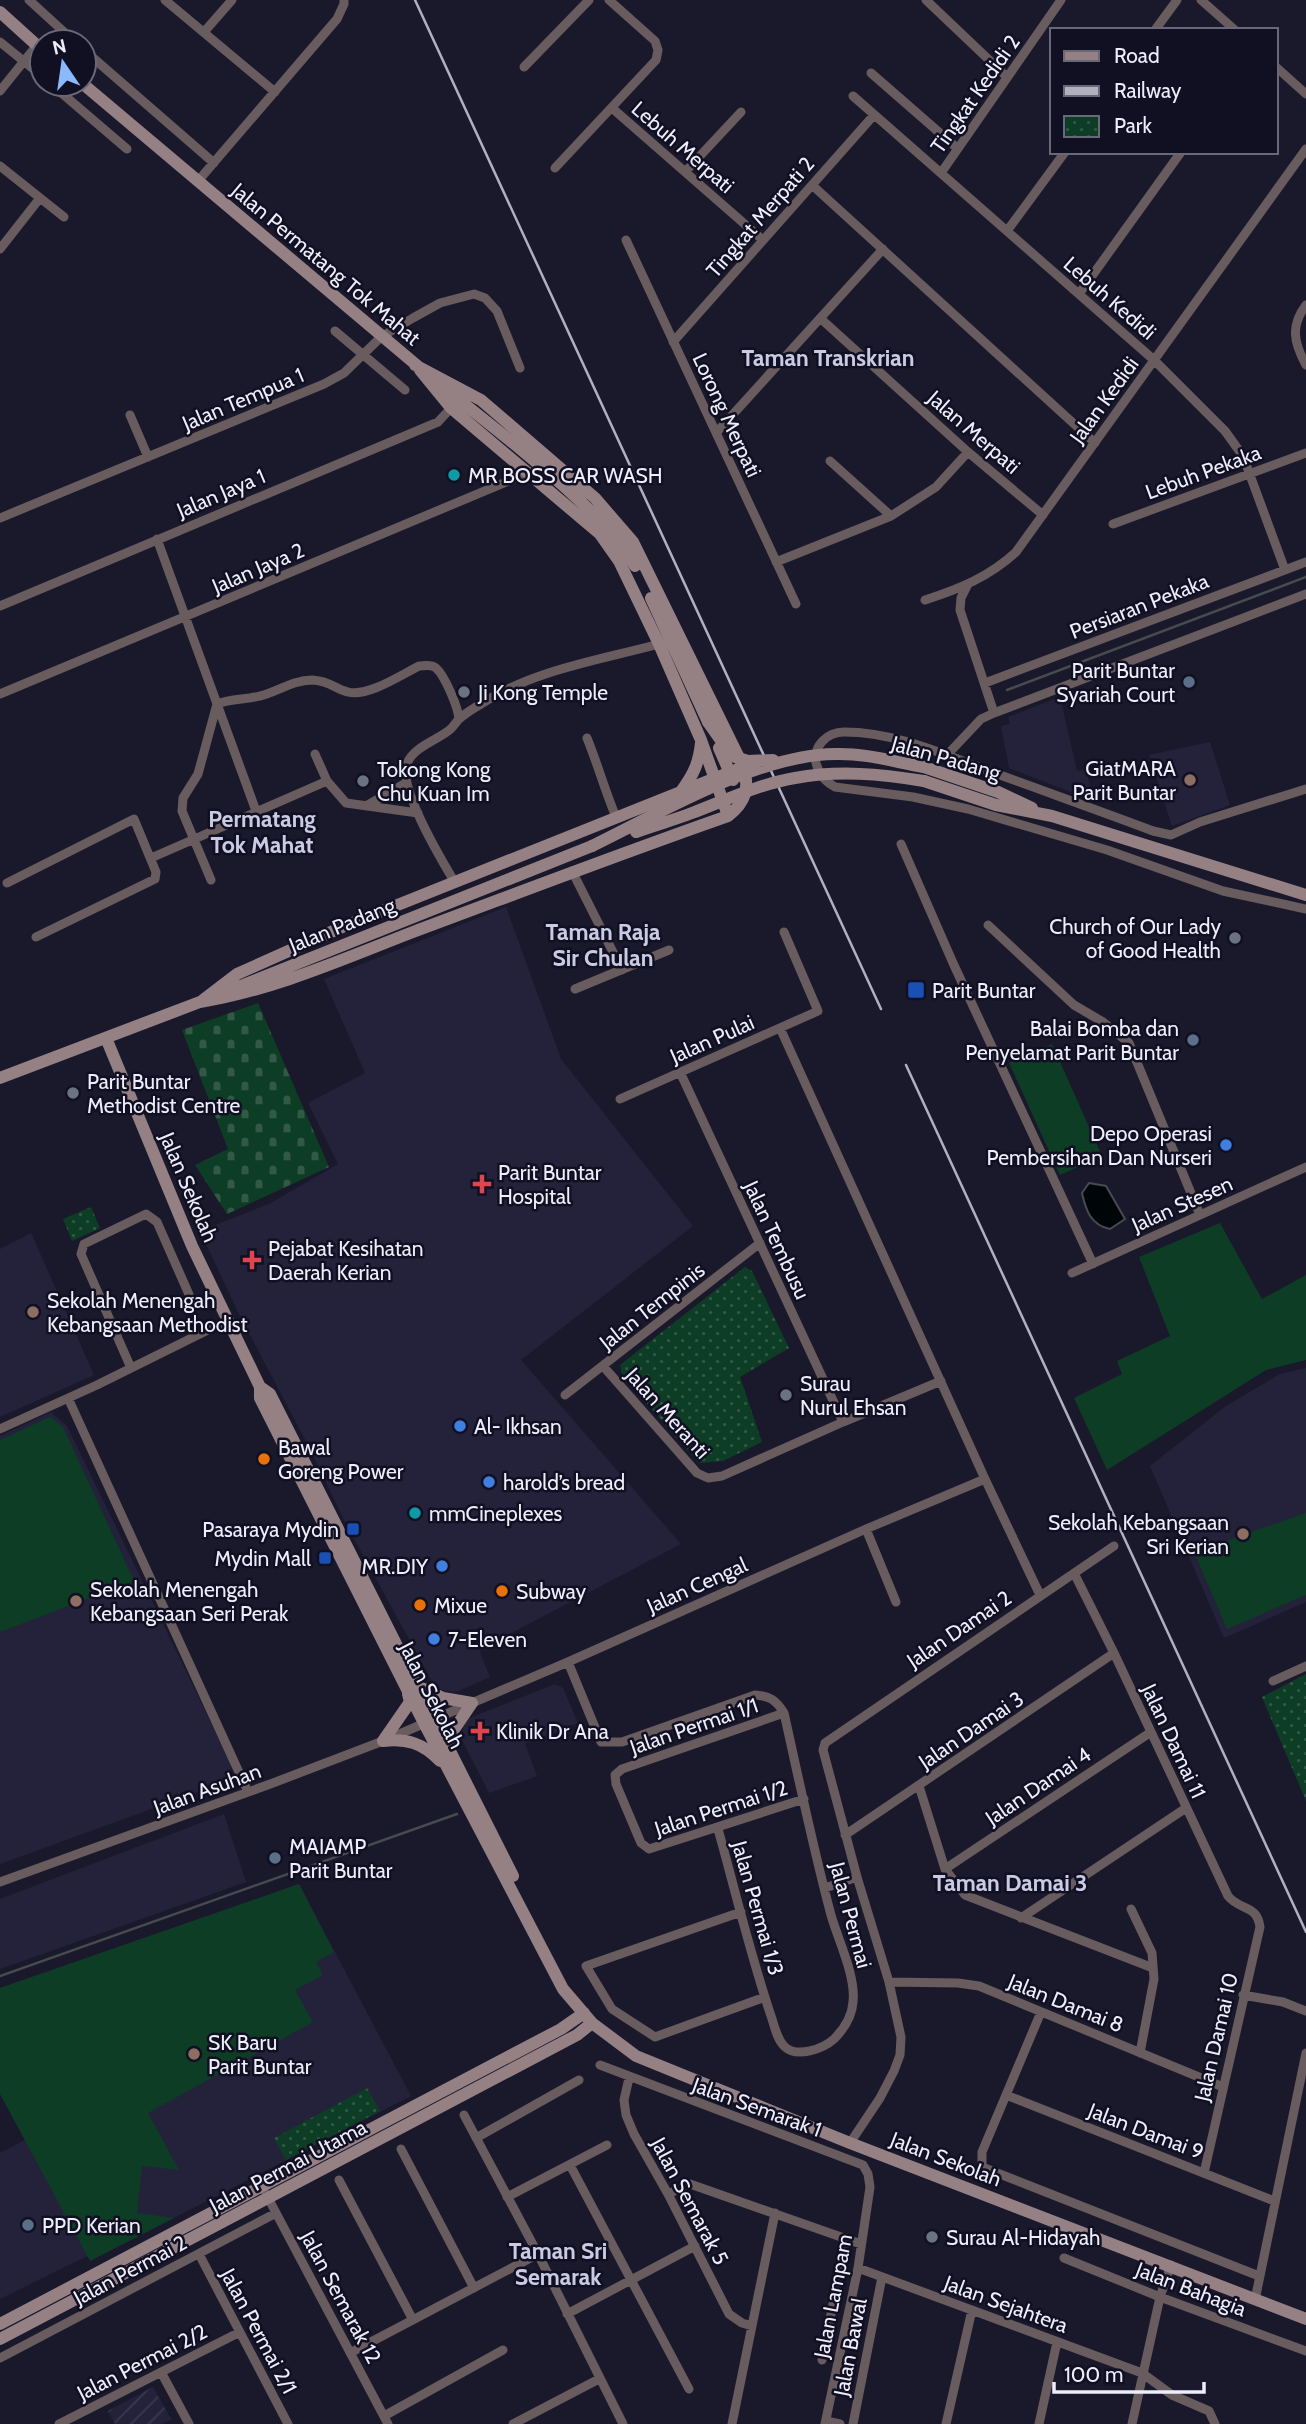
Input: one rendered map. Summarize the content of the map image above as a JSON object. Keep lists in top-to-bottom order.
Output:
{
  "streets": {
    "street": [
      "Tingkat Kedidi 2",
      "Lebuh Merpati",
      "Tingkat Merpati 2",
      "Jalan Permatang Tok Mahat",
      "Lebuh Kedidi",
      "Jalan Tempua 1",
      "Jalan Kedidi",
      "Lorong Merpati",
      "Jalan Merpati",
      "Lebuh Pekaka",
      "Jalan Jaya 1",
      "Jalan Jaya 2",
      "Persiaran Pekaka",
      "Jalan Padang",
      "Jalan Pulai",
      "Jalan Sekolah",
      "Jalan Stesen",
      "Jalan Tembusu",
      "Jalan Tempinis",
      "Jalan Meranti",
      "Jalan Cengal",
      "Jalan Damai 2",
      "Jalan Permai 1/1",
      "Jalan Damai 3",
      "Jalan Damai 11",
      "Jalan Damai 4",
      "Jalan Asuhan",
      "Jalan Permai 1/2",
      "Jalan Permai 1/3",
      "Jalan Permai",
      "Jalan Damai 8",
      "Jalan Damai 10",
      "Jalan Semarak 1",
      "Jalan Damai 9",
      "Jalan Permai Utama",
      "Jalan Semarak 5",
      "Jalan Permai 2",
      "Jalan Bahagia",
      "Jalan Lampam",
      "Jalan Semarak 12",
      "Jalan Sejahtera",
      "Jalan Permai 2/1",
      "Jalan Bawal",
      "Jalan Permai 2/2"
    ]
  },
  "crossings": [
    ["Tingkat Kedidi 2", "Lebuh Kedidi"],
    ["Lebuh Merpati", "Tingkat Merpati 2"],
    ["Tingkat Merpati 2", "Lebuh Kedidi"],
    ["Tingkat Merpati 2", "Lorong Merpati"],
    ["Jalan Permatang Tok Mahat", "Jalan Tempua 1"],
    ["Lebuh Kedidi", "Jalan Kedidi"],
    ["Lebuh Kedidi", "Lebuh Pekaka"],
    ["Lebuh Kedidi", "Persiaran Pekaka"],
    ["Jalan Kedidi", "Jalan Merpati"],
    ["Jalan Padang", "Jalan Sekolah"],
    ["Jalan Pulai", "Jalan Tembusu"],
    ["Jalan Sekolah", "Jalan Cengal"],
    ["Jalan Sekolah", "Jalan Asuhan"],
    ["Jalan Sekolah", "Jalan Permai Utama"],
    ["Jalan Tembusu", "Jalan Tempinis"],
    ["Jalan Tembusu", "Jalan Meranti"],
    ["Jalan Tempinis", "Jalan Meranti"],
    ["Jalan Cengal", "Jalan Asuhan"],
    ["Jalan Cengal", "Jalan Permai"],
    ["Jalan Damai 2", "Jalan Damai 3"],
    ["Jalan Damai 2", "Jalan Damai 11"],
    ["Jalan Permai 1/1", "Jalan Permai 1/2"],
    ["Jalan Permai 1/1", "Jalan Permai"],
    ["Jalan Damai 3", "Jalan Damai 11"],
    ["Jalan Damai 11", "Jalan Damai 4"],
    ["Jalan Damai 11", "Jalan Damai 10"],
    ["Jalan Permai 1/2", "Jalan Permai 1/3"],
    ["Jalan Permai 1/2", "Jalan Permai"],
    ["Jalan Permai 1/3", "Jalan Permai"],
    ["Jalan Damai 8", "Jalan Damai 10"],
    ["Jalan Damai 10", "Jalan Damai 9"],
    ["Jalan Semarak 1", "Jalan Semarak 5"],
    ["Jalan Semarak 1", "Jalan Lampam"],
    ["Jalan Permai Utama", "Jalan Semarak 12"],
    ["Jalan Permai 2", "Jalan Semarak 12"],
    ["Jalan Permai 2", "Jalan Permai 2/1"],
    ["Jalan Lampam", "Jalan Sejahtera"],
    ["Jalan Sejahtera", "Jalan Bawal"],
    ["Jalan Permai 2/1", "Jalan Permai 2/2"]
  ],
  "districts": [
    "Taman Transkrian",
    "Permatang Tok Mahat",
    "Taman Raja Sir Chulan",
    "Taman Damai 3",
    "Taman Sri Semarak"
  ],
  "places": {
    "other": [
      "MR BOSS CAR WASH",
      "Parit Buntar Syariah Court",
      "Ji Kong Temple",
      "GiatMARA Parit Buntar",
      "Tokong Kong Chu Kuan Im",
      "Church of Our Lady of Good Health",
      "Balai Bomba dan Penyelamat Parit Buntar",
      "Parit Buntar Methodist Centre",
      "Depo Operasi Pembersihan Dan Nurseri",
      "Sekolah Menengah Kebangsaan Methodist",
      "Surau Nurul Ehsan",
      "Al- Ikhsan",
      "Bawal Goreng Power",
      "harold’s bread",
      "mmCineplexes",
      "Sekolah Kebangsaan Sri Kerian",
      "MR.DIY",
      "Subway",
      "Sekolah Menengah Kebangsaan Seri Perak",
      "Mixue",
      "7-Eleven",
      "MAIAMP Parit Buntar",
      "SK Baru Parit Buntar",
      "PPD Kerian",
      "Surau Al-Hidayah"
    ],
    "transit": ["Parit Buntar", "Pasaraya Mydin", "Mydin Mall"],
    "health": ["Parit Buntar Hospital", "Pejabat Kesihatan Daerah Kerian", "Klinik Dr Ana"]
  },
  "legend": ["Road", "Railway", "Park"],
  "scale_bar": "100 m",
  "north": "top"
}
